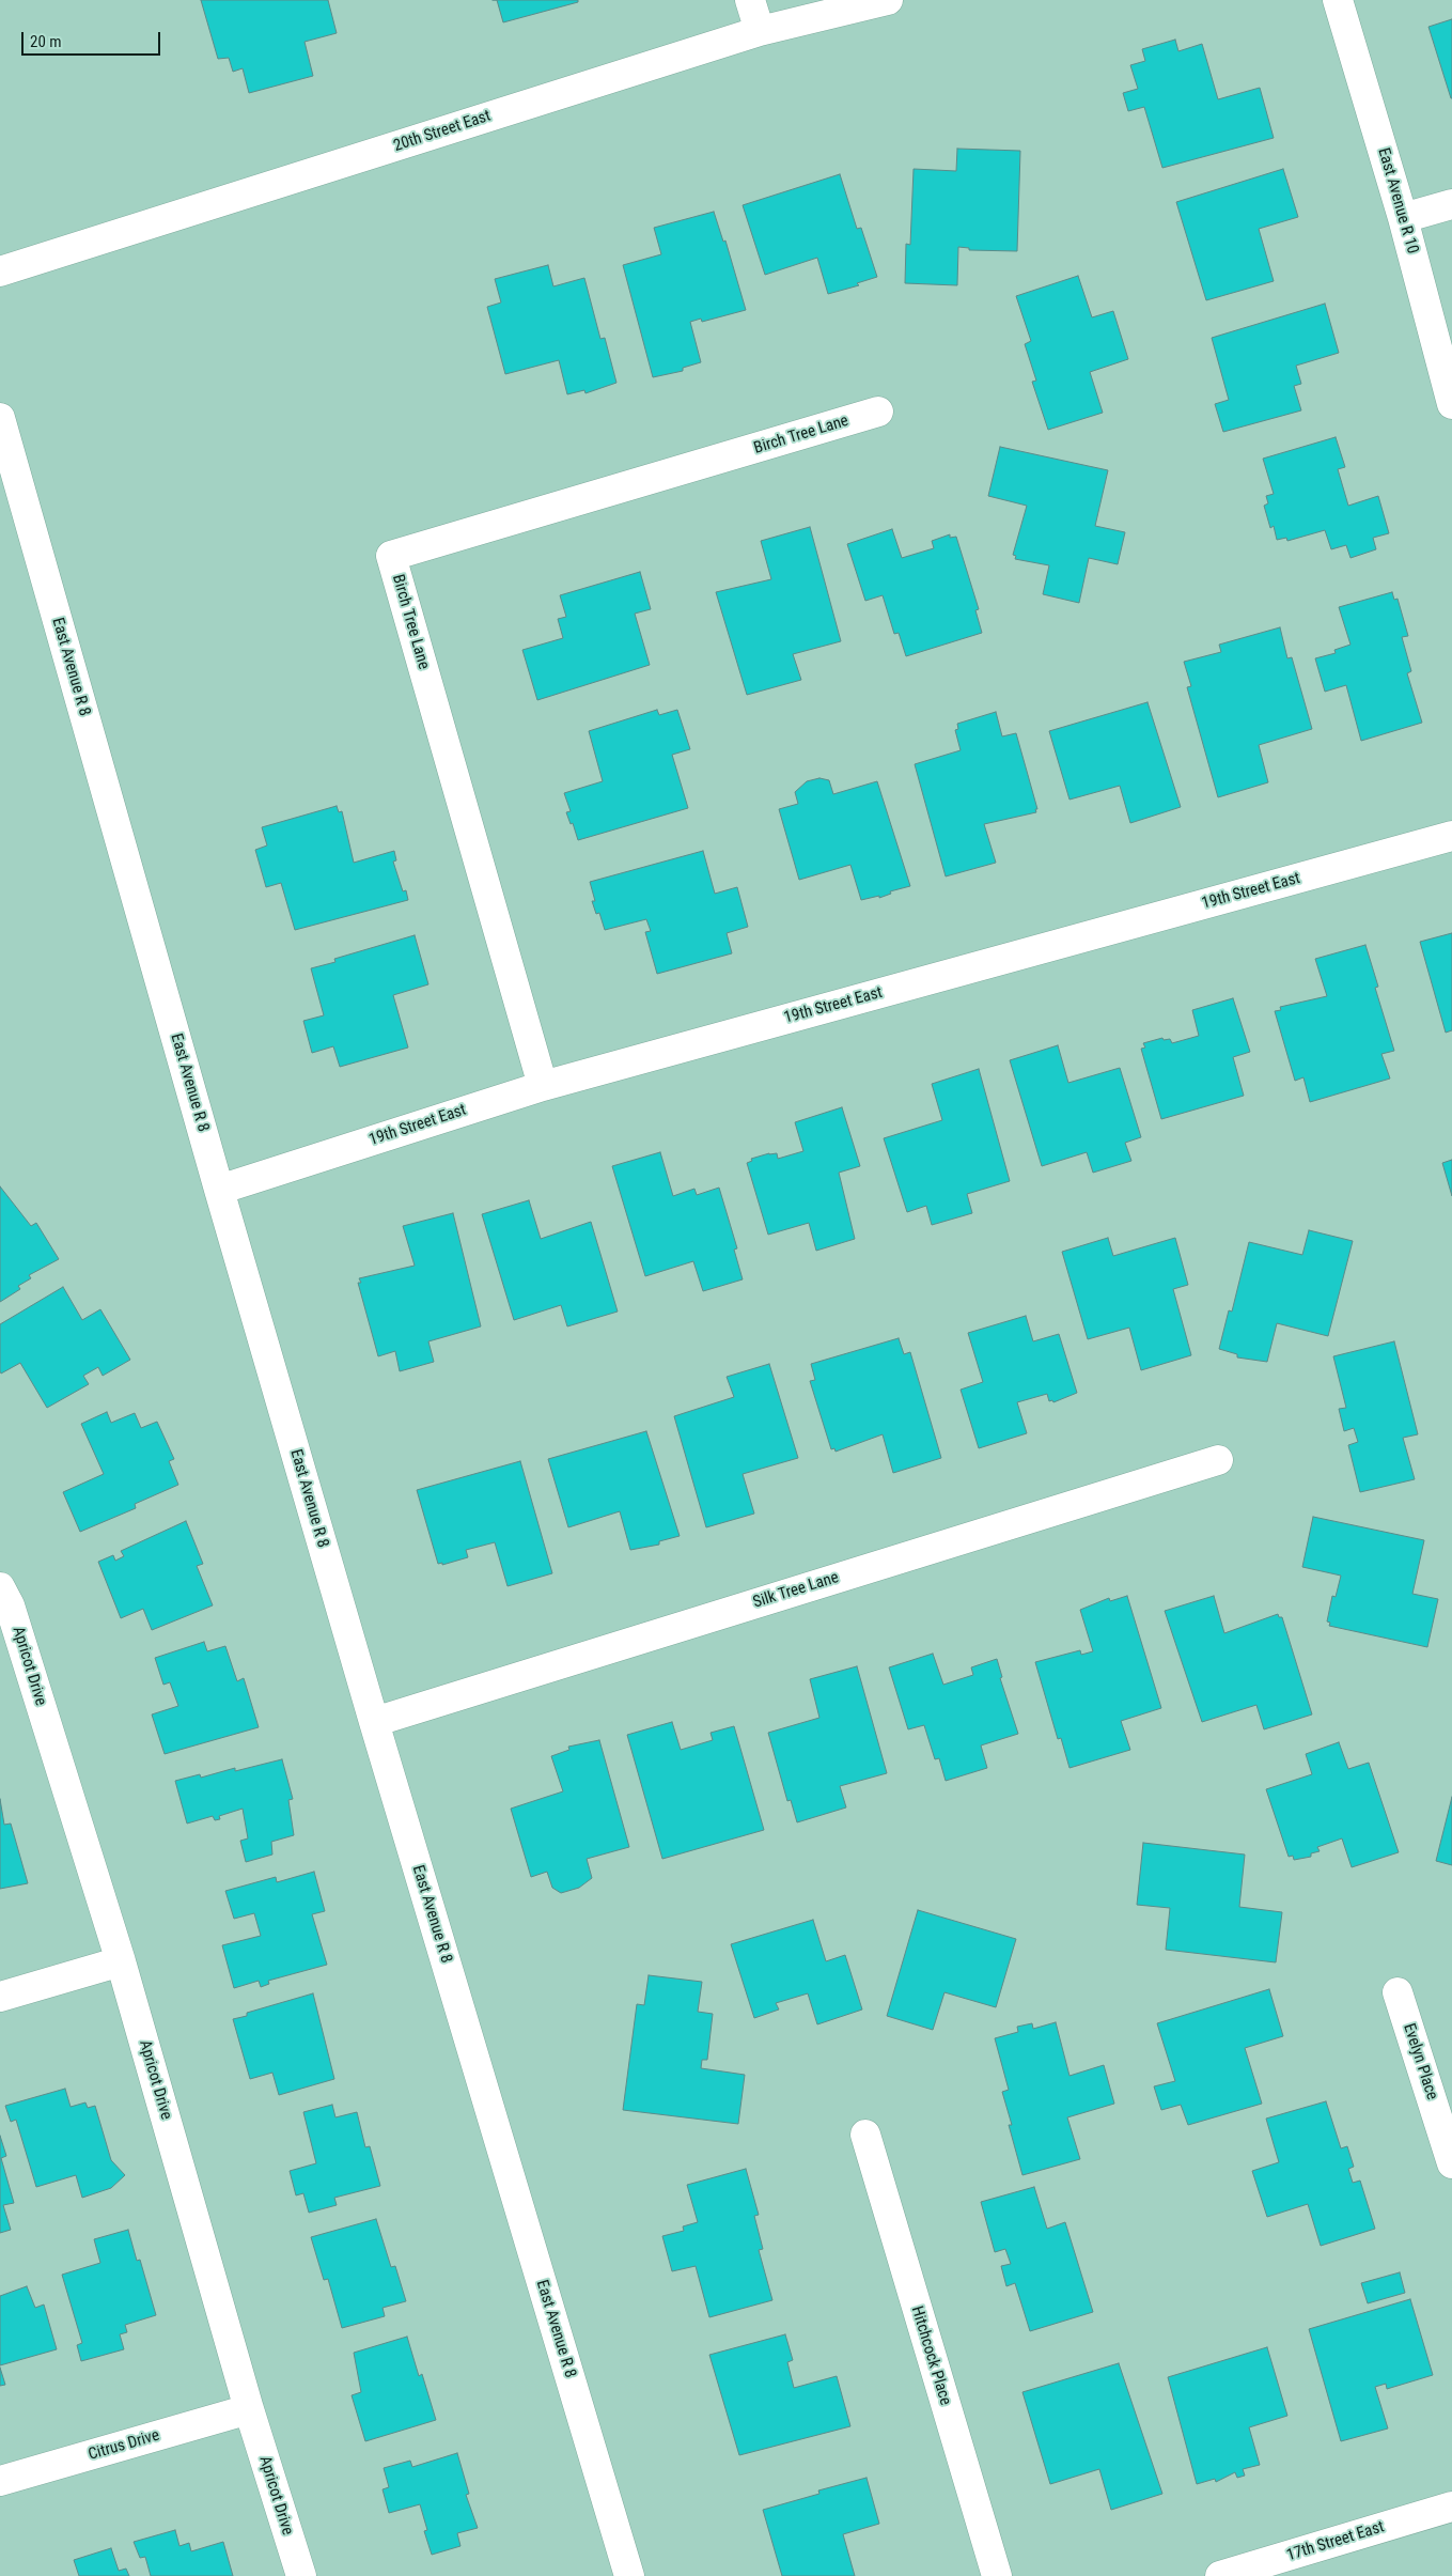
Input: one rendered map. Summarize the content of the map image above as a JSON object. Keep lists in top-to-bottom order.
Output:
{
  "streets": {
    "street": [
      "20th Street East",
      "East Avenue R 10",
      "Birch Tree Lane",
      "East Avenue R 8",
      "19th Street East",
      "Silk Tree Lane",
      "Apricot Drive",
      "Evelyn Place",
      "Hitchcock Place",
      "Citrus Drive",
      "17th Street East"
    ]
  },
  "crossings": [
    ["Birch Tree Lane", "19th Street East"],
    ["East Avenue R 8", "19th Street East"],
    ["East Avenue R 8", "Silk Tree Lane"],
    ["Apricot Drive", "Citrus Drive"]
  ],
  "scale_bar": "20 m"
}
